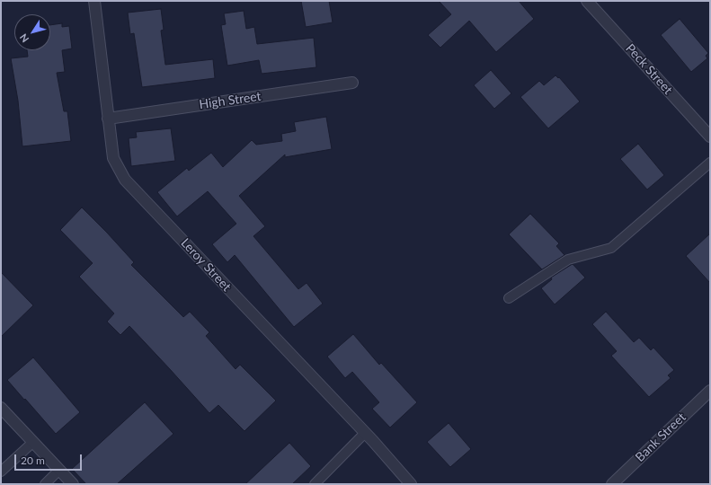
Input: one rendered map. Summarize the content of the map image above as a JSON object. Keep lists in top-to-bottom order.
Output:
{
  "streets": {
    "street": [
      "Peck Street",
      "High Street",
      "Leroy Street",
      "Bank Street"
    ]
  },
  "crossings": [
    ["High Street", "Leroy Street"]
  ],
  "scale_bar": "20 m",
  "north": "bottom left"
}
